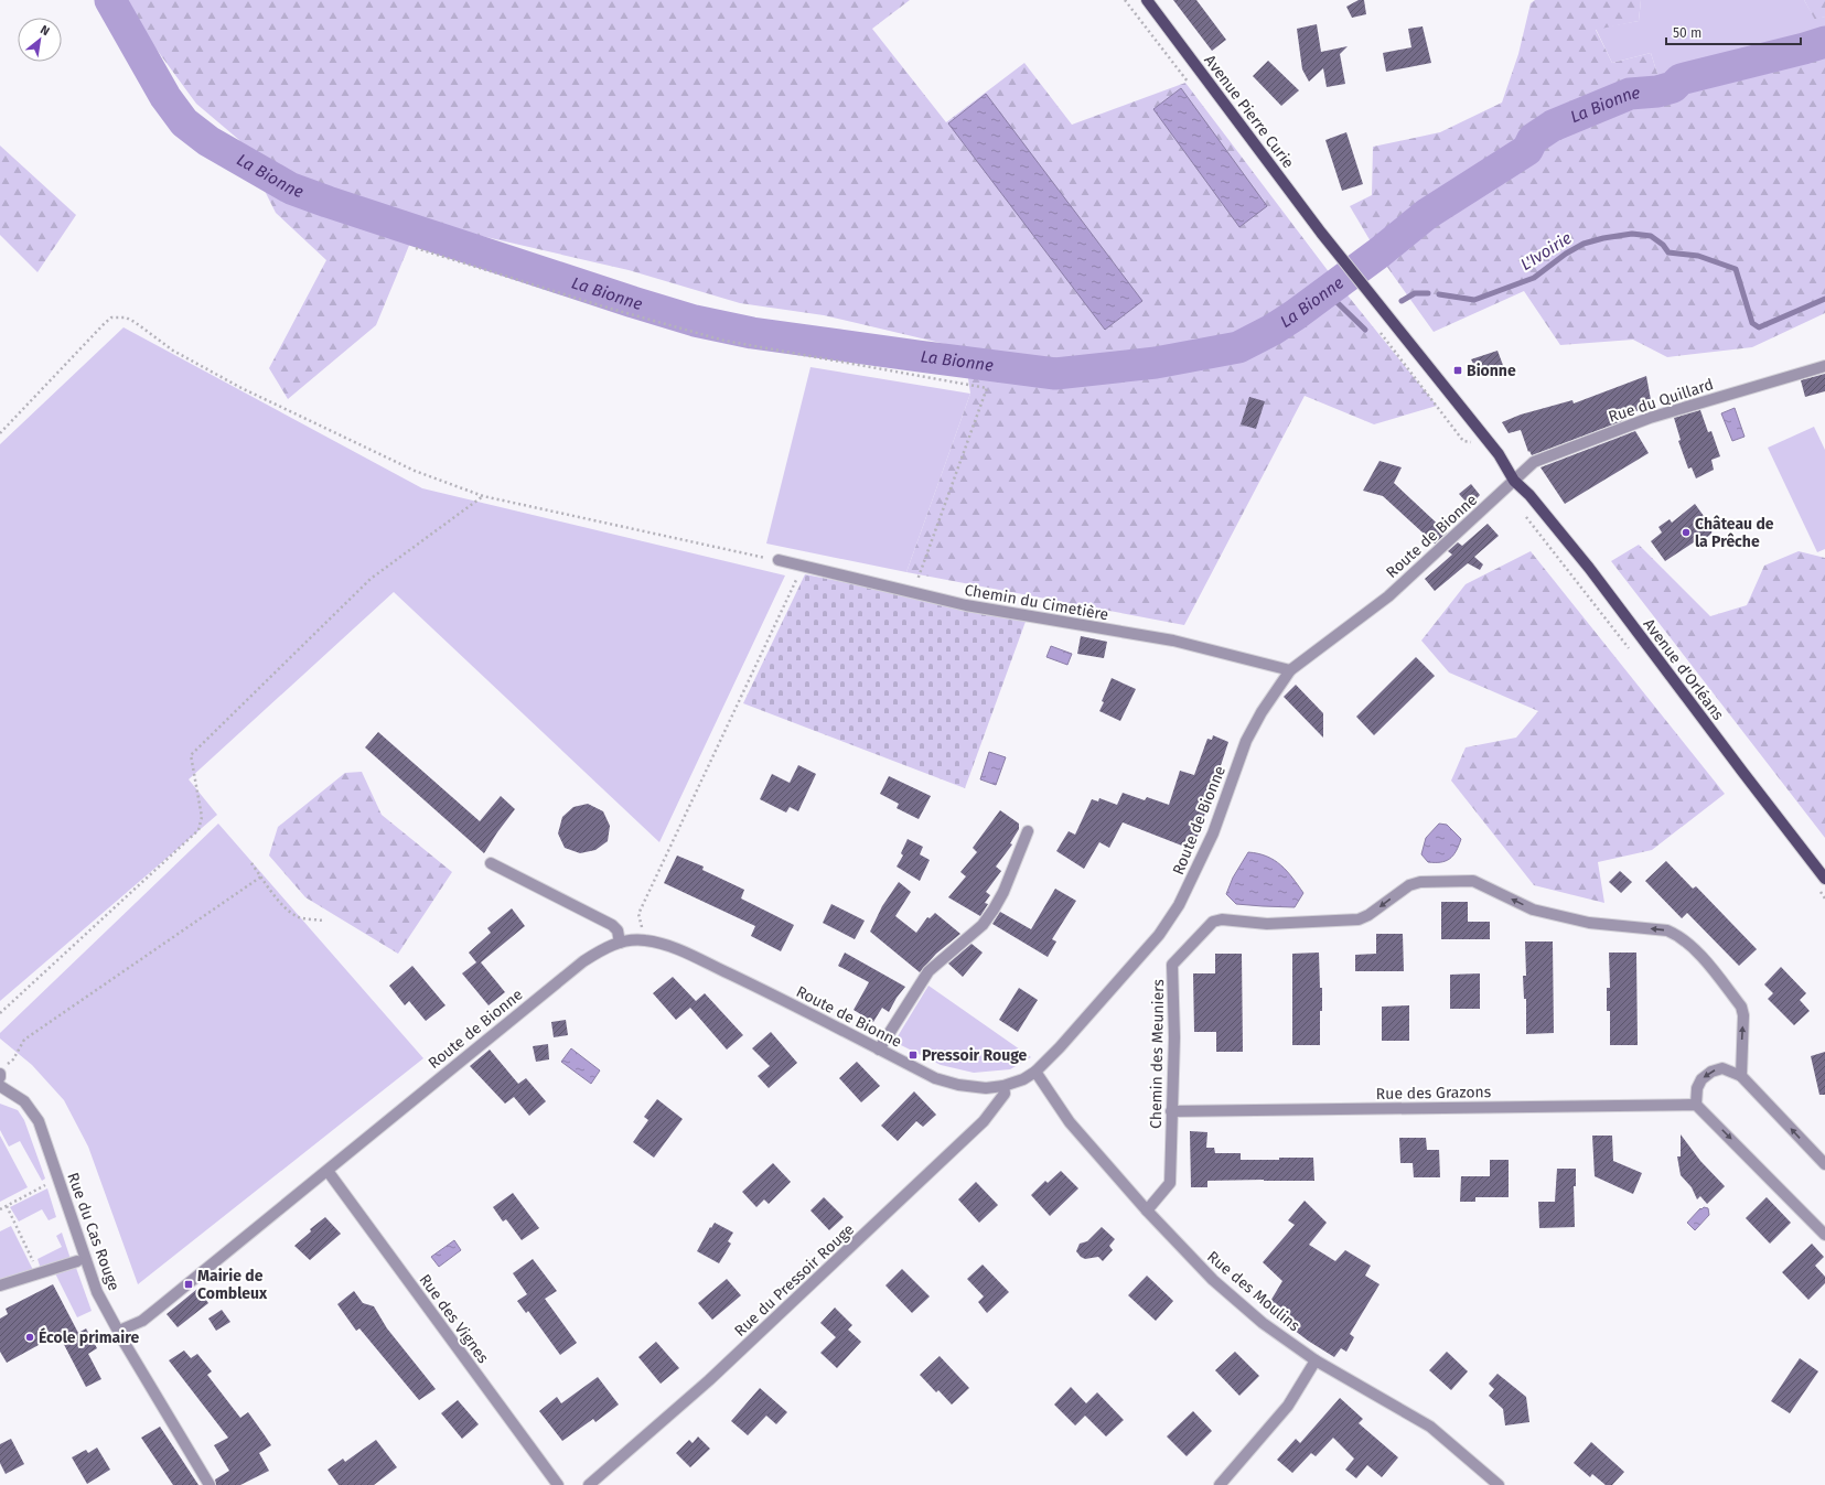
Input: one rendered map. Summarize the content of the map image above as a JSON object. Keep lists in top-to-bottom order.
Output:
{
  "streets": {
    "main road": ["Avenue Pierre Curie", "Avenue d'Orléans"],
    "street": [
      "Rue du Quillard",
      "Route de Bionne",
      "Chemin du Cimetière",
      "Chemin des Meuniers",
      "Rue des Grazons",
      "Rue du Cas Rouge",
      "Rue du Pressoir Rouge",
      "Rue des Moulins",
      "Rue des Vignes"
    ]
  },
  "crossings": [
    ["Avenue Pierre Curie", "Avenue d'Orléans"],
    ["Rue du Quillard", "Route de Bionne"],
    ["Rue du Quillard", "Avenue d'Orléans"],
    ["Route de Bionne", "Chemin du Cimetière"],
    ["Route de Bionne", "Avenue d'Orléans"],
    ["Route de Bionne", "Rue du Cas Rouge"],
    ["Route de Bionne", "Rue du Pressoir Rouge"],
    ["Route de Bionne", "Rue des Moulins"],
    ["Route de Bionne", "Rue des Vignes"],
    ["Chemin des Meuniers", "Rue des Grazons"],
    ["Chemin des Meuniers", "Rue des Moulins"]
  ],
  "water": ["La Bionne", "L'Ivoirie"],
  "places": {
    "transit": ["Bionne", "Pressoir Rouge", "Mairie de Combleux"],
    "other": ["Château de la Prêche", "École primaire"]
  },
  "scale_bar": "50 m",
  "north": "top right"
}
